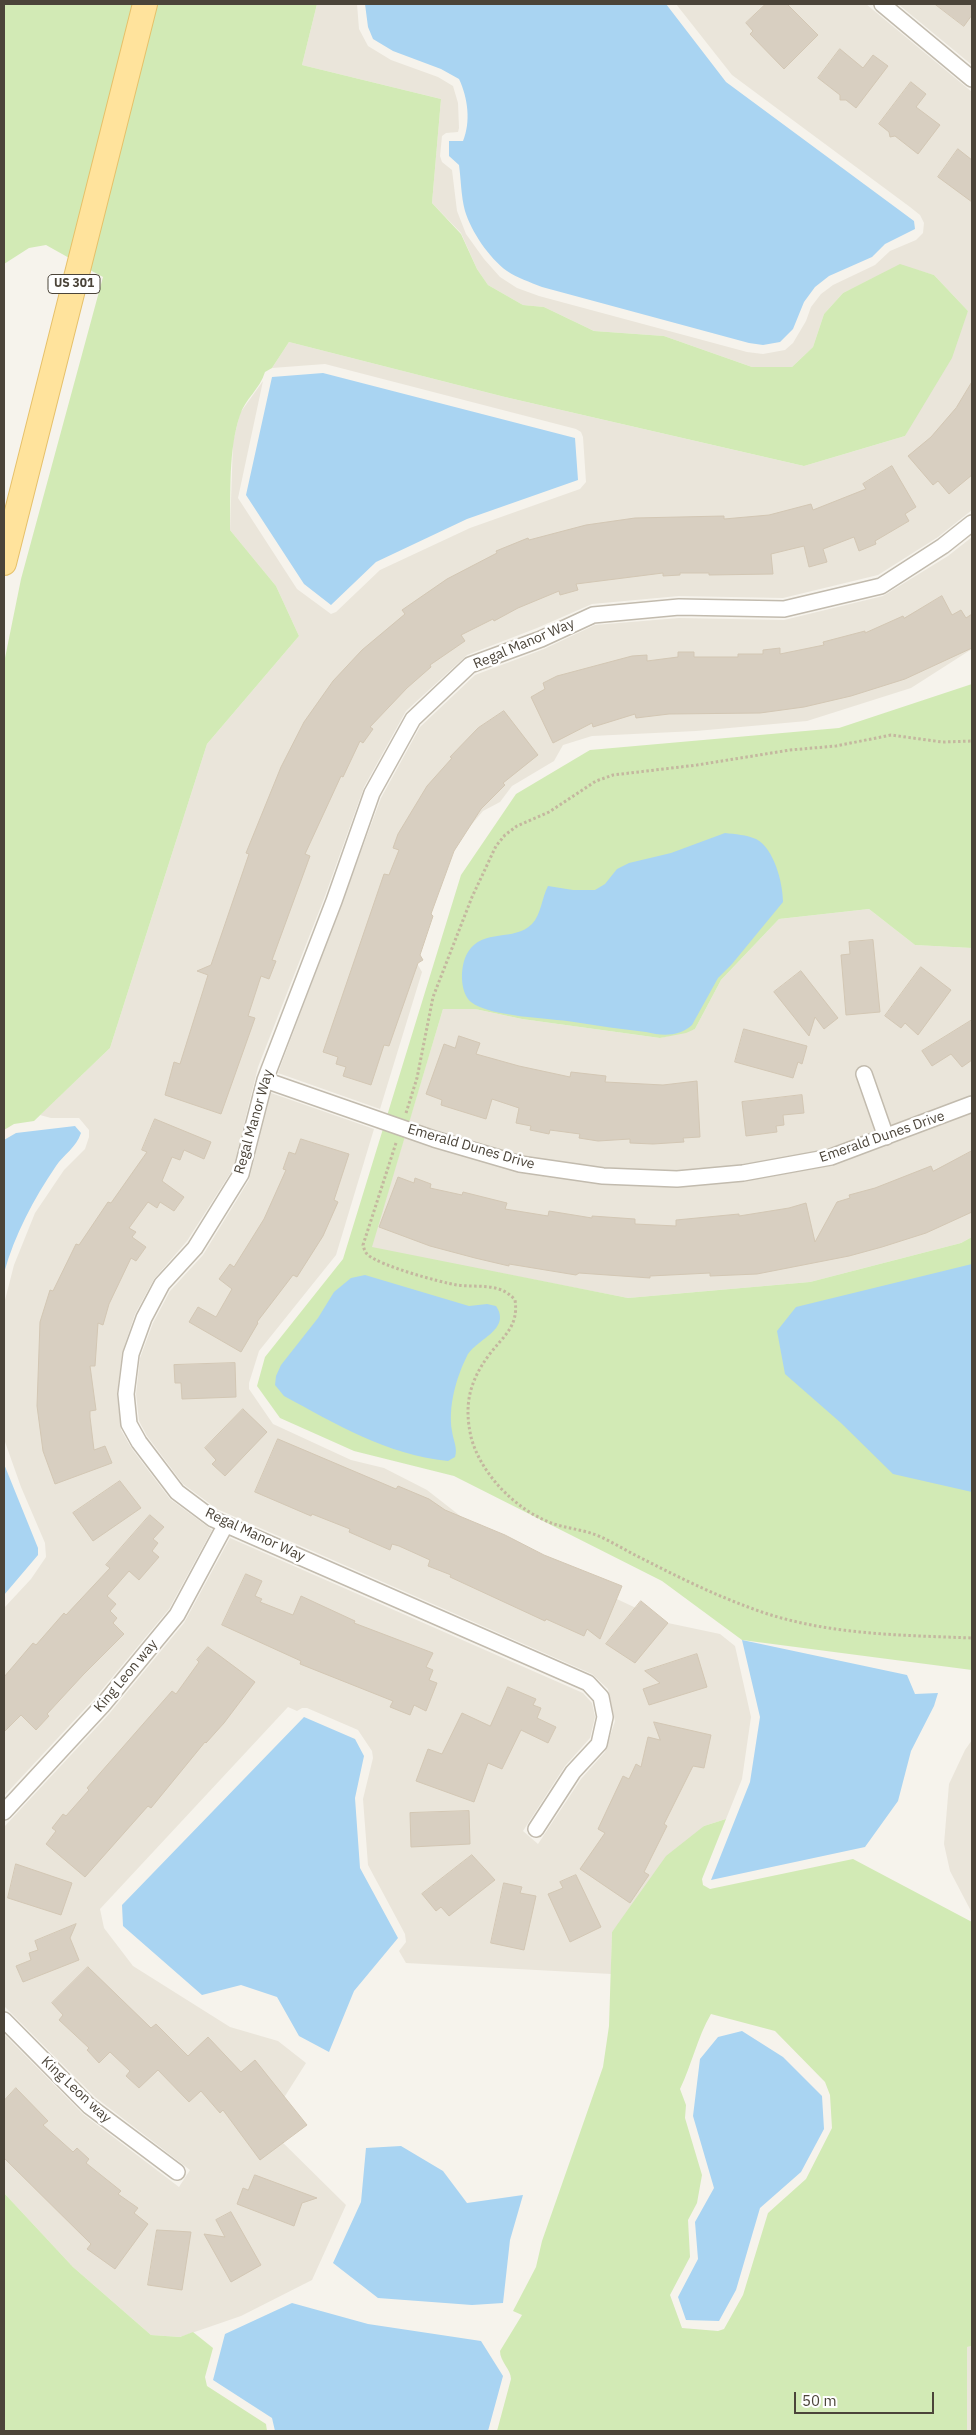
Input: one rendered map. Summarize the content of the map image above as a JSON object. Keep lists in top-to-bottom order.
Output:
{
  "streets": {
    "main road": ["US 301"],
    "street": ["Regal Manor Way", "Emerald Dunes Drive", "King Leon way"]
  },
  "crossings": [
    ["Regal Manor Way", "Emerald Dunes Drive"],
    ["Regal Manor Way", "King Leon way"]
  ],
  "scale_bar": "50 m"
}
